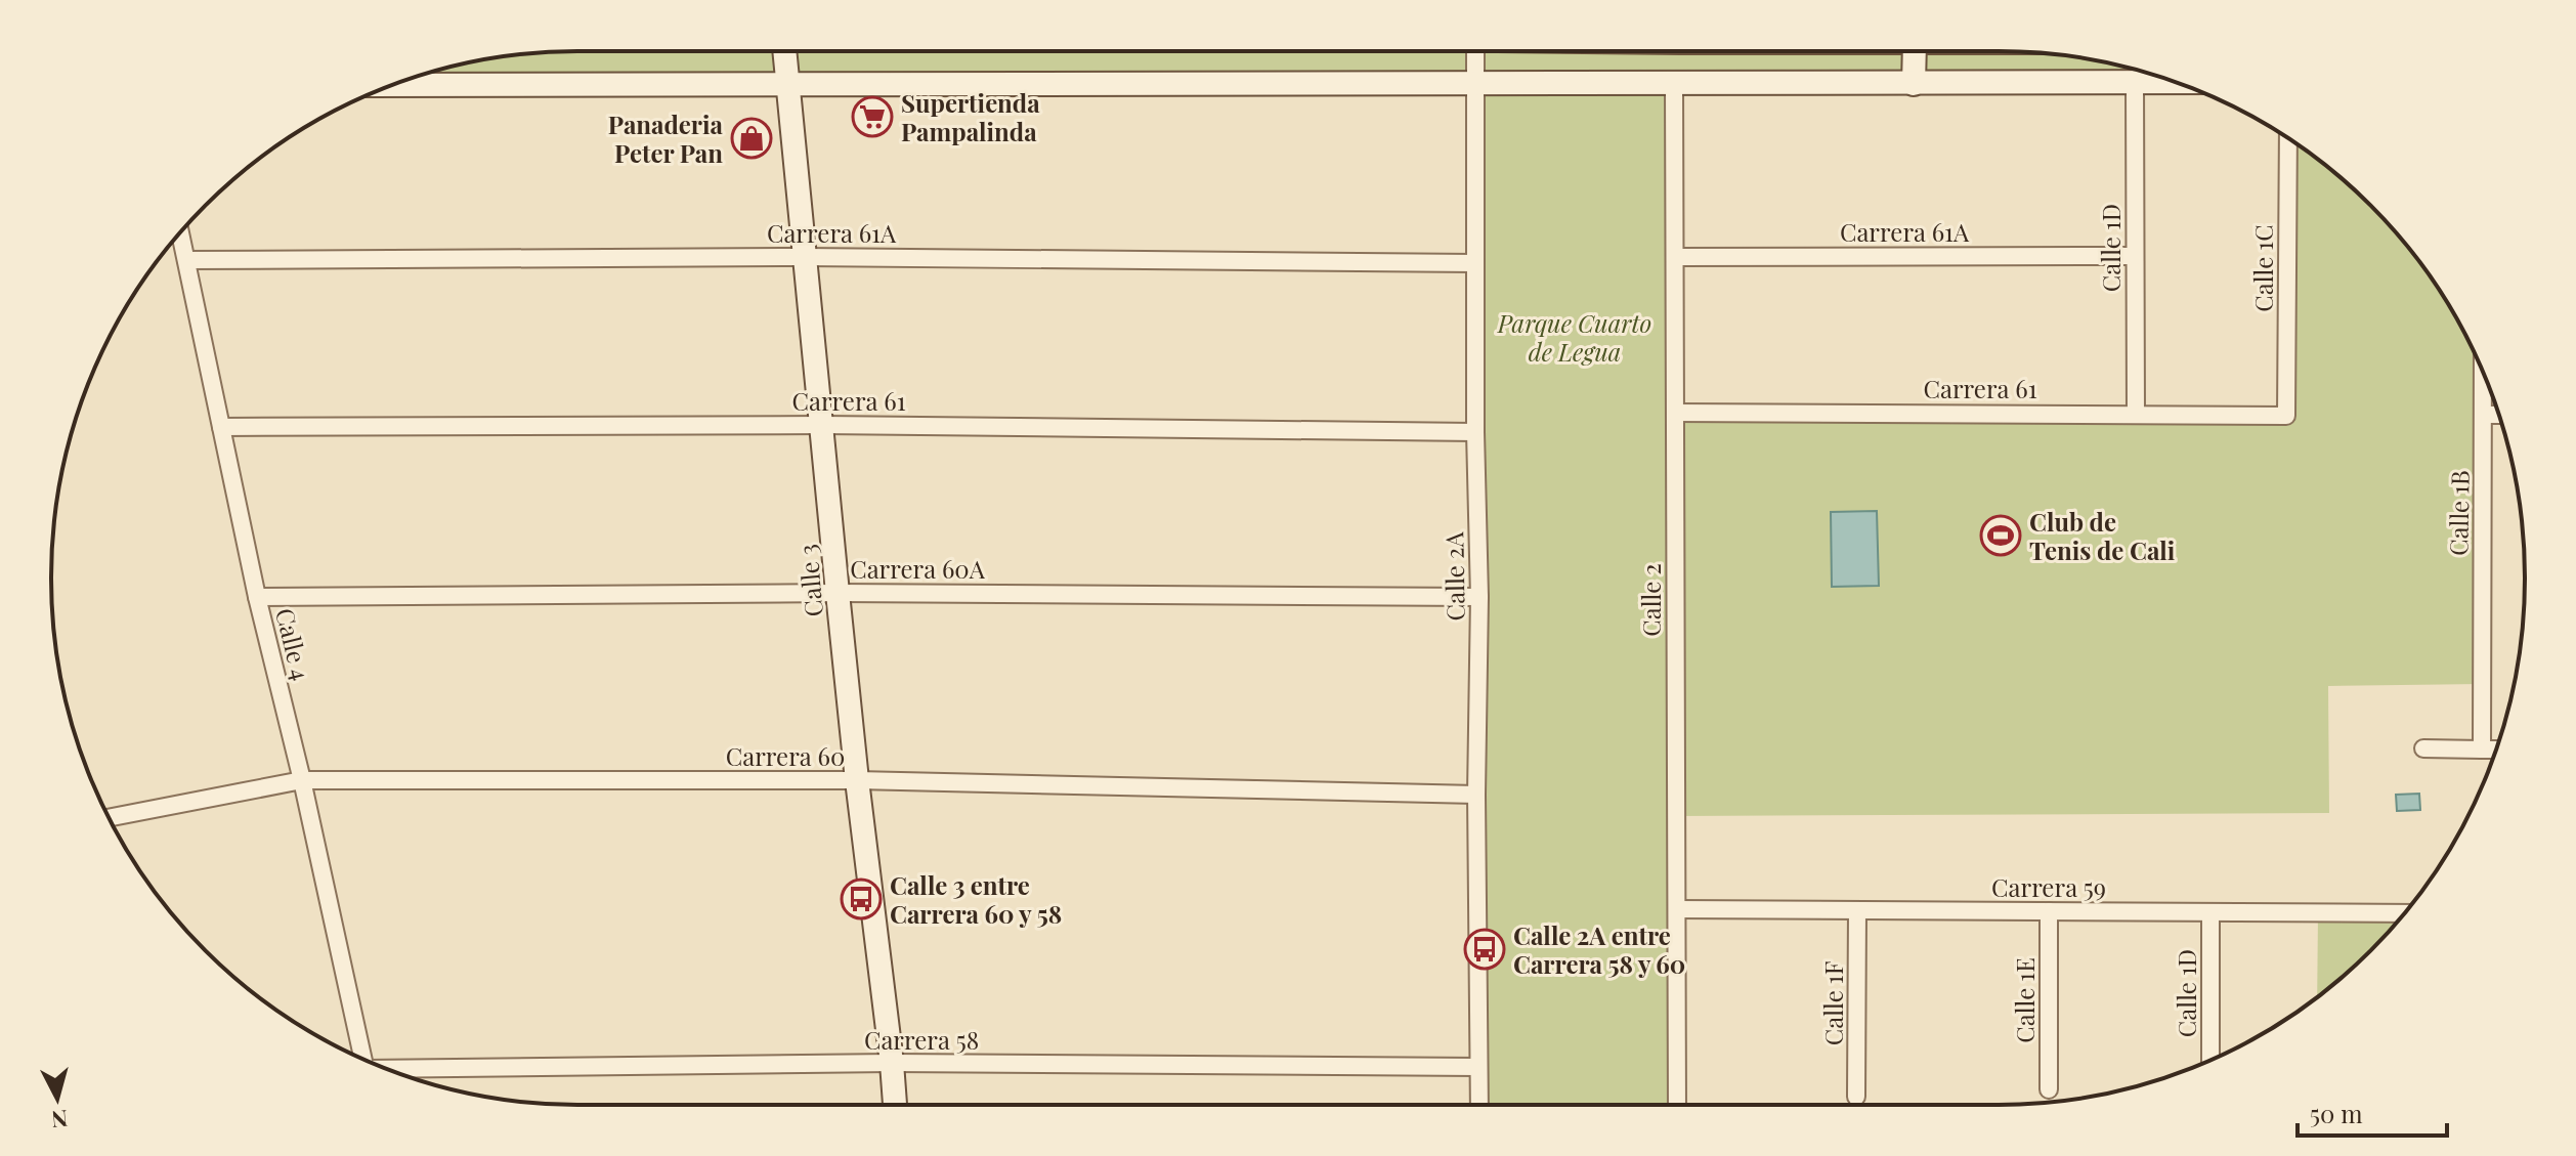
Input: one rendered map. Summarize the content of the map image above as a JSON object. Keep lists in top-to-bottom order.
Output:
{
  "streets": {
    "street": [
      "Carrera 61A",
      "Calle 1D",
      "Calle 1C",
      "Carrera 61",
      "Calle 1B",
      "Carrera 60A",
      "Calle 2A",
      "Calle 3",
      "Calle 2",
      "Calle 4",
      "Carrera 60",
      "Carrera 59",
      "Calle 1E",
      "Calle 1F",
      "Carrera 58"
    ]
  },
  "crossings": [
    ["Carrera 61A", "Calle 1D"],
    ["Carrera 61A", "Calle 2A"],
    ["Carrera 61A", "Calle 3"],
    ["Carrera 61A", "Calle 2"],
    ["Carrera 61A", "Calle 4"],
    ["Calle 1D", "Carrera 61"],
    ["Calle 1D", "Carrera 59"],
    ["Calle 1C", "Carrera 61"],
    ["Carrera 61", "Calle 2A"],
    ["Carrera 61", "Calle 3"],
    ["Carrera 61", "Calle 2"],
    ["Carrera 61", "Calle 4"],
    ["Carrera 60A", "Calle 2A"],
    ["Carrera 60A", "Calle 3"],
    ["Carrera 60A", "Calle 4"],
    ["Calle 2A", "Carrera 60"],
    ["Calle 2A", "Carrera 58"],
    ["Calle 3", "Carrera 60"],
    ["Calle 3", "Carrera 58"],
    ["Calle 2", "Carrera 59"],
    ["Calle 4", "Carrera 60"],
    ["Carrera 59", "Calle 1E"],
    ["Carrera 59", "Calle 1F"]
  ],
  "parks": ["Parque Cuarto de Legua"],
  "places": {
    "supermarket": ["Supertienda Pampalinda"],
    "shop": ["Panaderia Peter Pan"],
    "sports": ["Club de Tenis de Cali"],
    "bus stop": ["Calle 3 entre Carrera 60 y 58", "Calle 2A entre Carrera 58 y 60"]
  },
  "scale_bar": "50 m",
  "north": "bottom"
}
